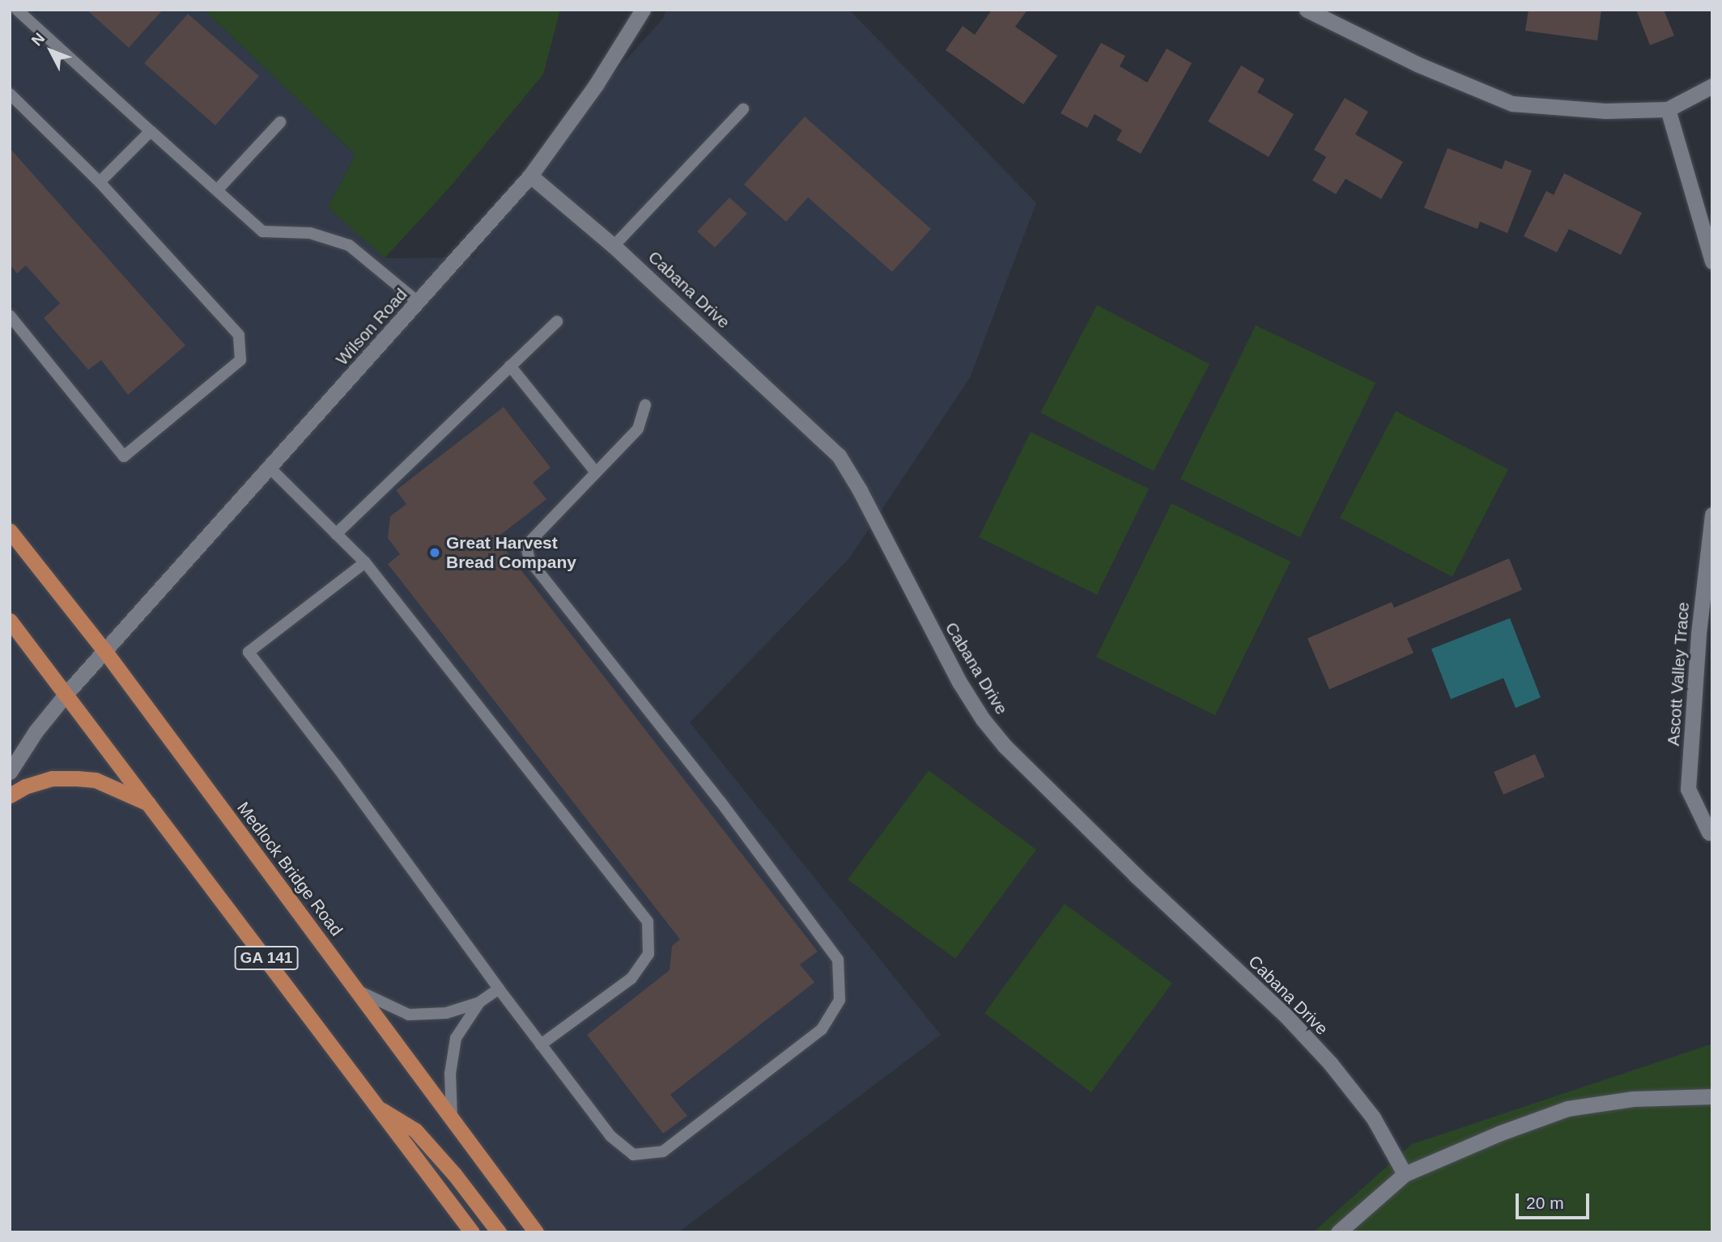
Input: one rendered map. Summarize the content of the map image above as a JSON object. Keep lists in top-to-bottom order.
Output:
{
  "streets": {
    "highway": ["Medlock Bridge Road", "GA 141"],
    "street": ["Cabana Drive", "Wilson Road", "Ascott Valley Trace"]
  },
  "crossings": [
    ["Cabana Drive", "Wilson Road"],
    ["Wilson Road", "Medlock Bridge Road"],
    ["Wilson Road", "GA 141"]
  ],
  "places": ["Great Harvest Bread Company"],
  "scale_bar": "20 m",
  "north": "top left"
}
